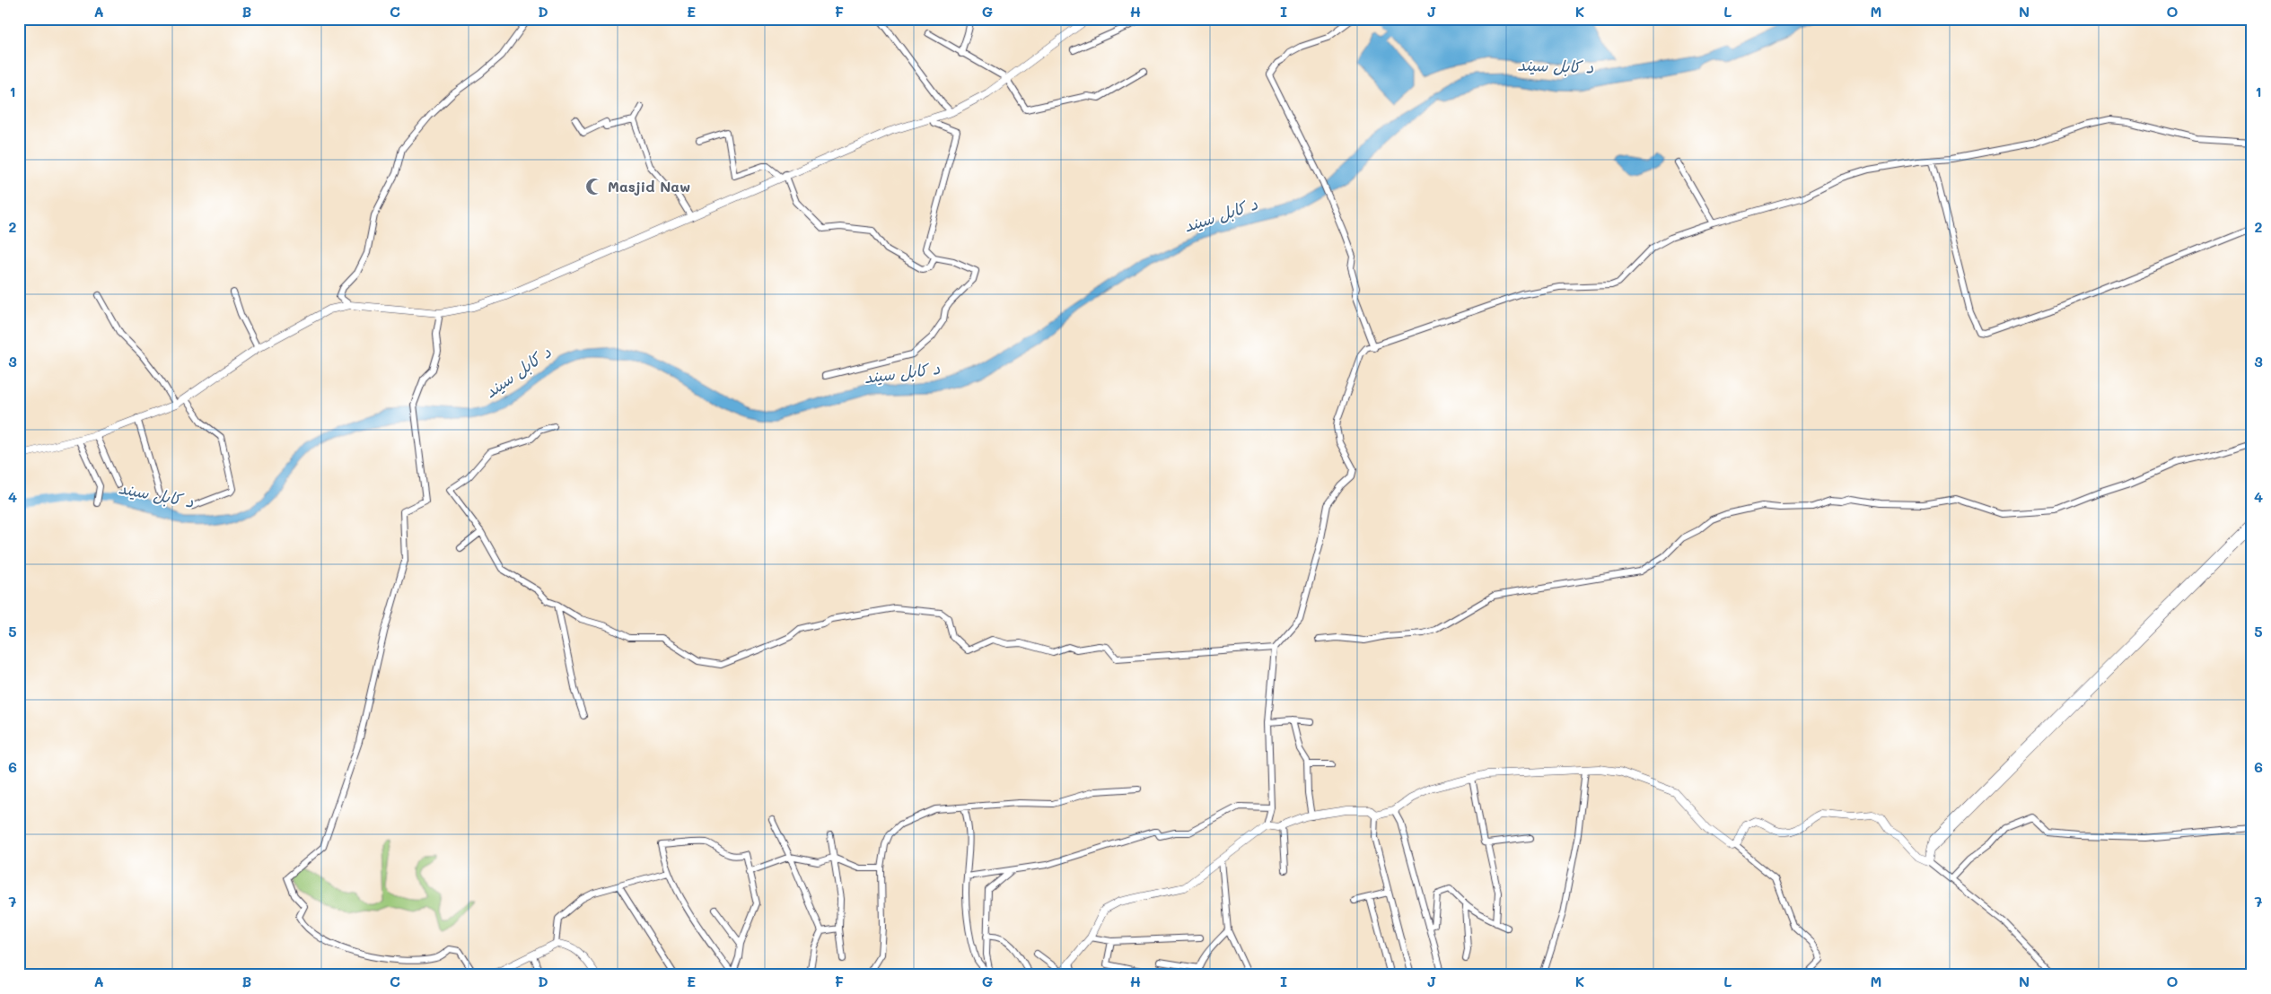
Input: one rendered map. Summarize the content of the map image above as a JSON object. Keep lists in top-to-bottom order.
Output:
{
  "water": ["د کابل سيند"],
  "places": {
    "mosque": ["Masjid Naw"]
  },
  "grid": {
    "columns": [
      "A",
      "B",
      "C",
      "D",
      "E",
      "F",
      "G",
      "H",
      "I",
      "J",
      "K",
      "L",
      "M",
      "N",
      "O"
    ],
    "rows": [
      "1",
      "2",
      "3",
      "4",
      "5",
      "6",
      "7"
    ]
  }
}
